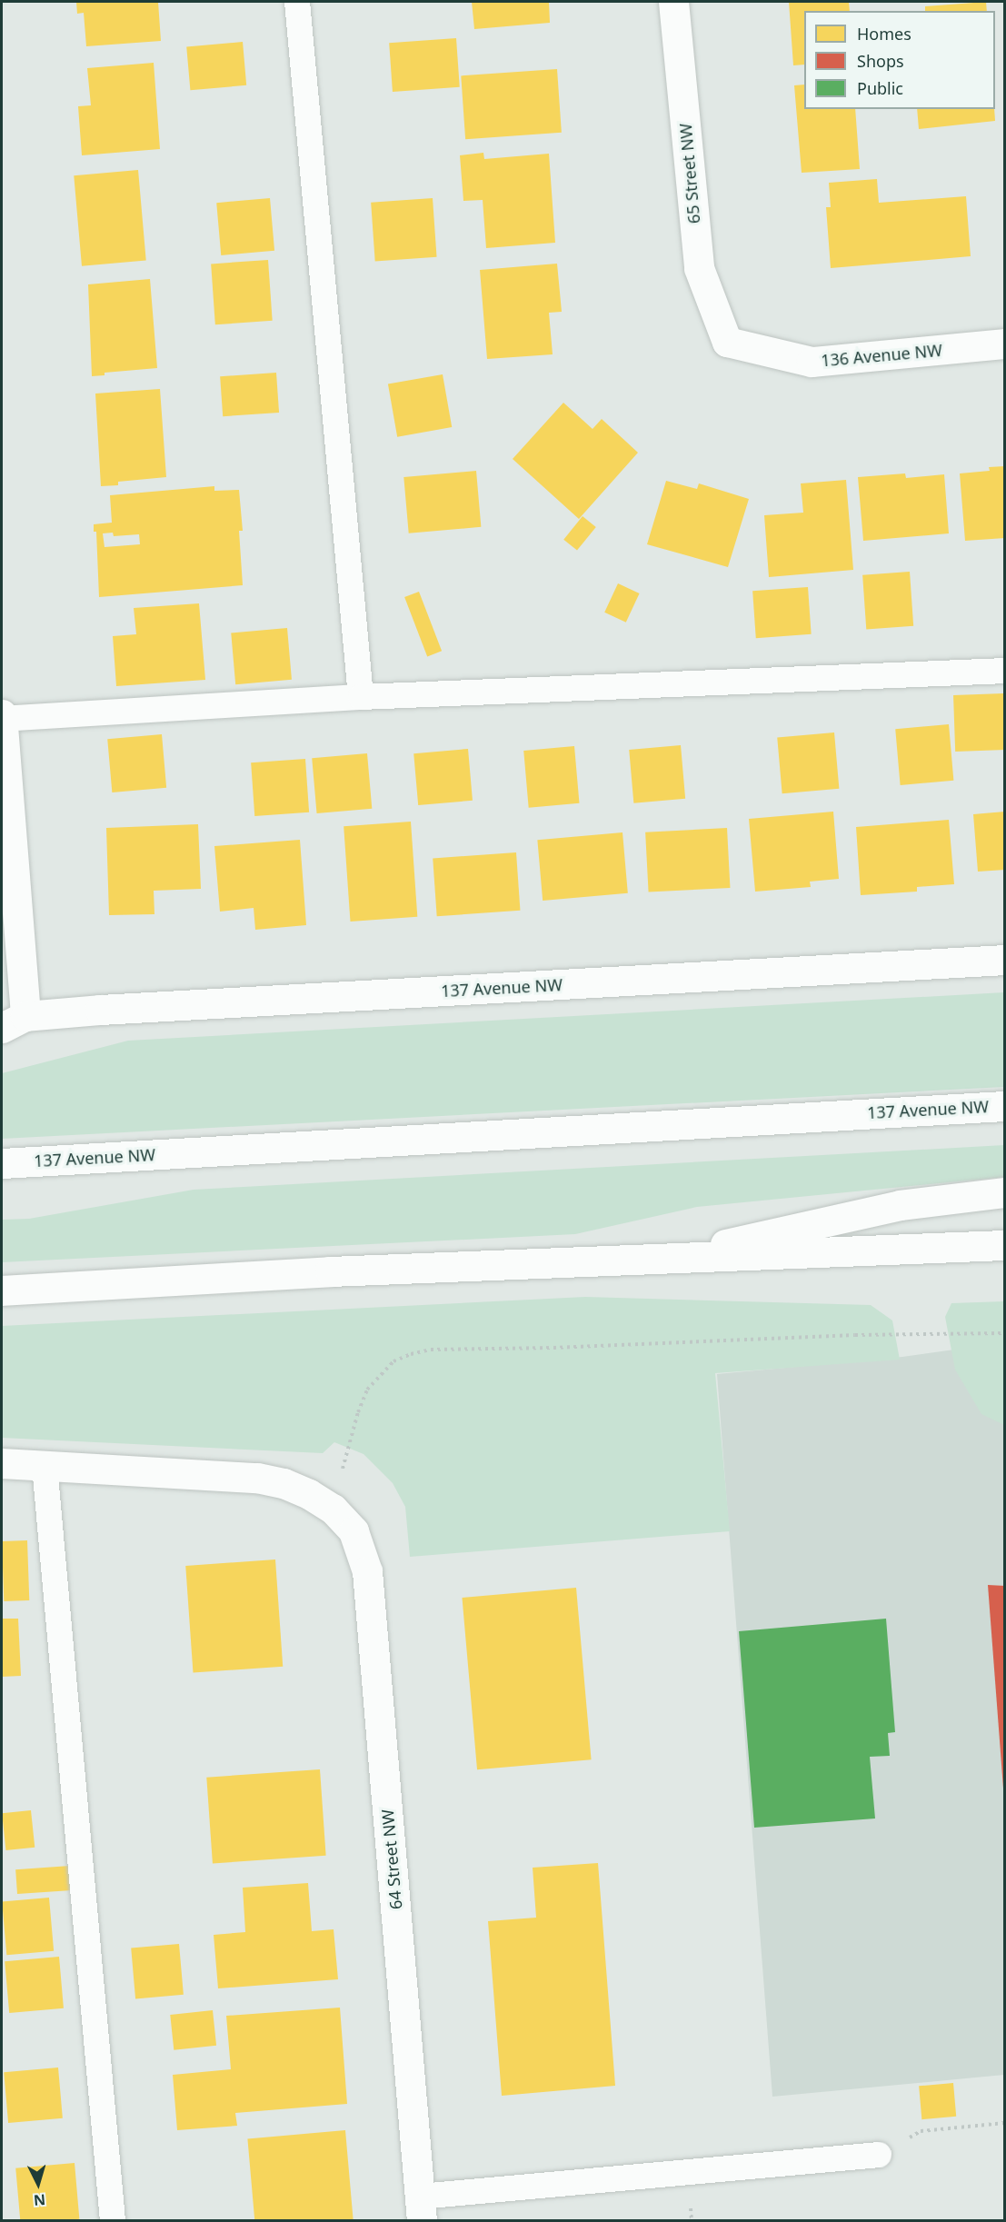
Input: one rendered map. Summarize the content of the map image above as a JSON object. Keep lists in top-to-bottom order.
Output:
{
  "streets": {
    "street": [
      "65 Street NW",
      "136 Avenue NW",
      "137 Avenue NW",
      "64 Street NW"
    ]
  },
  "crossings": [
    ["65 Street NW", "136 Avenue NW"]
  ],
  "legend": ["Homes", "Shops", "Public"],
  "north": "bottom"
}
